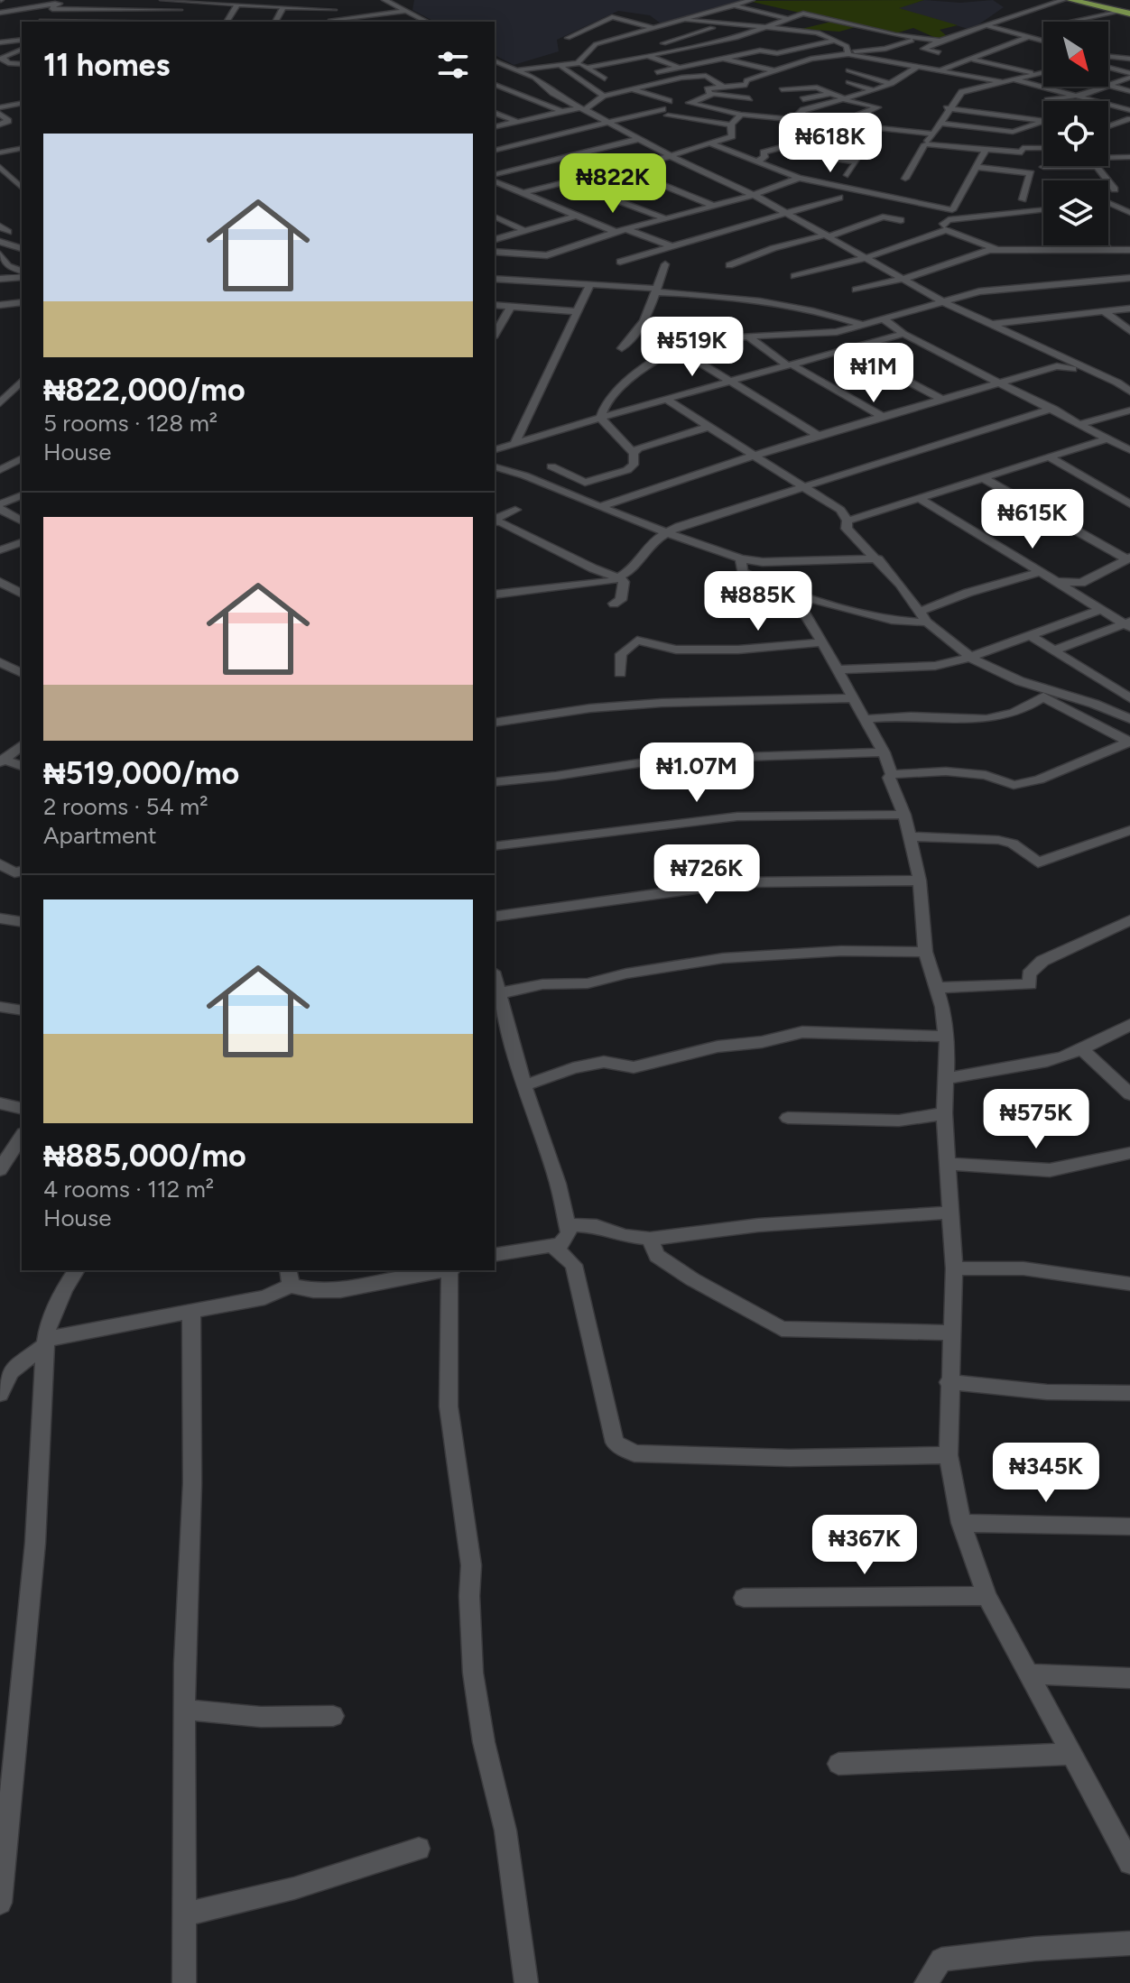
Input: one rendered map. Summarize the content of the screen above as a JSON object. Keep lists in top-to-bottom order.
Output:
{
  "north": "bottom right",
  "page": {
    "heading": "11 homes",
    "list": [
      {
        "name": "₦822,000/mo",
        "note": "5 rooms · 128 m² · House"
      },
      {
        "name": "₦519,000/mo",
        "note": "2 rooms · 54 m² · Apartment"
      },
      {
        "name": "₦885,000/mo",
        "note": "4 rooms · 112 m² · House"
      }
    ],
    "price": [
      "₦618K",
      "₦822K",
      "₦519K",
      "₦1M",
      "₦615K",
      "₦885K",
      "₦1.07M",
      "₦726K",
      "₦575K",
      "₦345K",
      "₦367K"
    ]
  }
}
